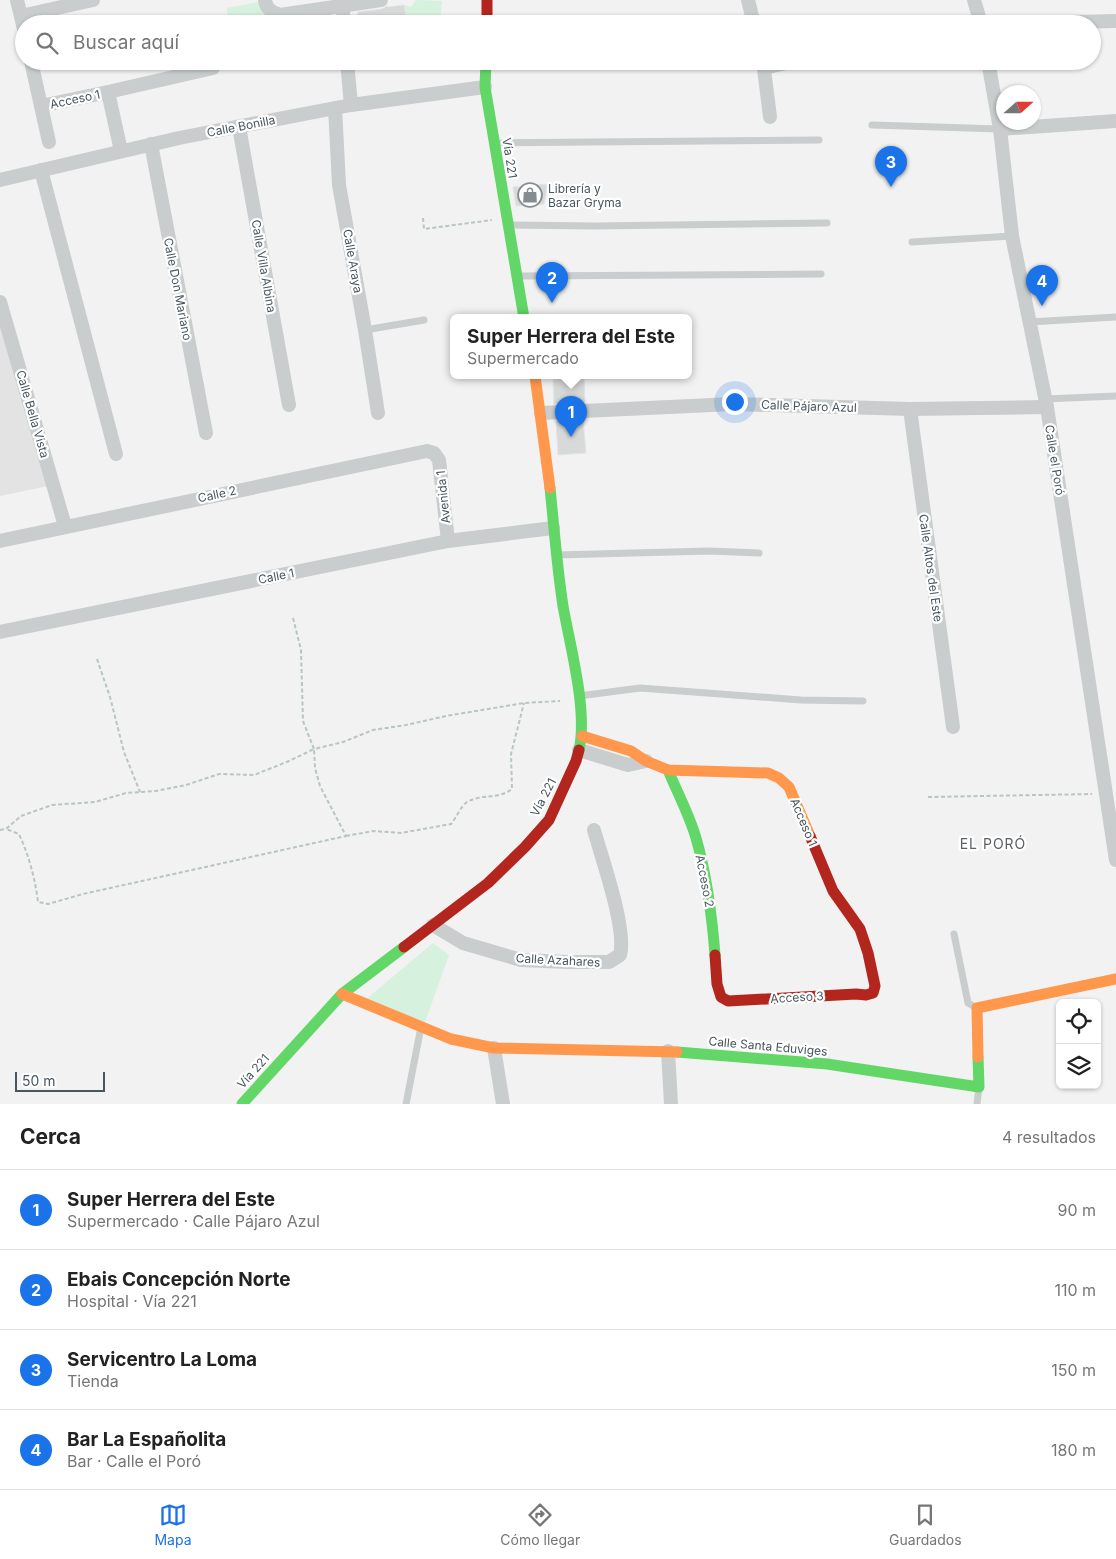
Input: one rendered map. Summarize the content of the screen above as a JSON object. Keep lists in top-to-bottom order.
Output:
{
  "streets": {
    "street": [
      "Acceso 1",
      "Calle Bonilla",
      "Vía 221",
      "Calle Araya",
      "Calle Villa Albina",
      "Calle Don Mariano",
      "Calle Pájaro Azul",
      "Calle Bella Vista",
      "Calle el Poró",
      "Calle 2",
      "Avenida 1",
      "Calle Altos del Este",
      "Calle 1",
      "Acceso 2",
      "Calle Azahares",
      "Acceso 3",
      "Calle Santa Eduviges"
    ]
  },
  "crossings": [
    ["Acceso 1", "Calle Bonilla"],
    ["Acceso 1", "Vía 221"],
    ["Acceso 1", "Acceso 2"],
    ["Acceso 1", "Acceso 3"],
    ["Calle Bonilla", "Vía 221"],
    ["Calle Bonilla", "Calle Araya"],
    ["Calle Bonilla", "Calle Villa Albina"],
    ["Calle Bonilla", "Calle Don Mariano"],
    ["Vía 221", "Calle Pájaro Azul"],
    ["Vía 221", "Calle 1"],
    ["Vía 221", "Calle Azahares"],
    ["Vía 221", "Calle Santa Eduviges"],
    ["Calle Pájaro Azul", "Calle el Poró"],
    ["Calle Pájaro Azul", "Calle Altos del Este"],
    ["Calle Bella Vista", "Calle 2"],
    ["Calle 2", "Avenida 1"],
    ["Avenida 1", "Calle 1"],
    ["Acceso 2", "Acceso 3"]
  ],
  "districts": ["EL PORÓ"],
  "places": {
    "shop": ["Librería y Bazar Gryma"]
  },
  "scale_bar": "50 m",
  "north": "right",
  "page": {
    "search": "Buscar aquí",
    "pins": [
      "3",
      "2",
      "4",
      "1"
    ],
    "popup": ["Super Herrera del Este", "Supermercado"],
    "scale": "50 m",
    "heading": ["Cerca", "4 resultados"],
    "list": [
      {
        "mark": "1",
        "name": "Super Herrera del Este",
        "note": "Supermercado · Calle Pájaro Azul",
        "value": "90 m"
      },
      {
        "mark": "2",
        "name": "Ebais Concepción Norte",
        "note": "Hospital · Vía 221",
        "value": "110 m"
      },
      {
        "mark": "3",
        "name": "Servicentro La Loma",
        "note": "Tienda",
        "value": "150 m"
      },
      {
        "mark": "4",
        "name": "Bar La Españolita",
        "note": "Bar · Calle el Poró",
        "value": "180 m"
      }
    ],
    "nav": ["Mapa", "Cómo llegar", "Guardados"]
  }
}
